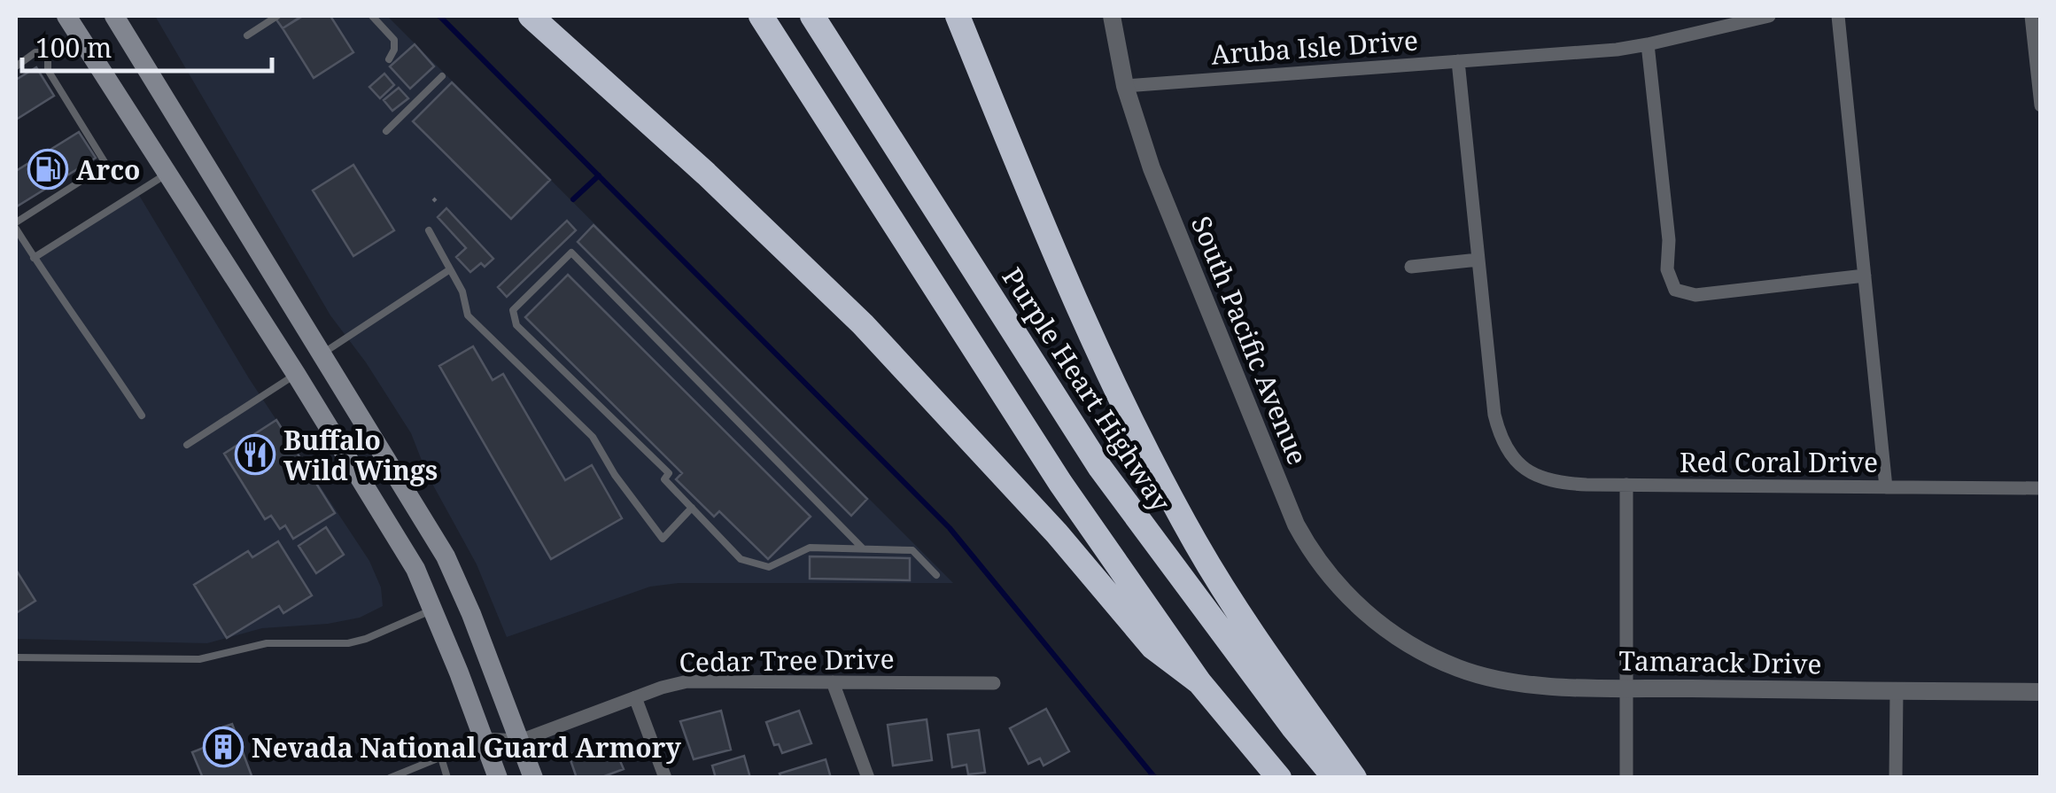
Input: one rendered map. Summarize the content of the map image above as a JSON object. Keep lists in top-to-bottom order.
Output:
{
  "streets": {
    "highway": ["Purple Heart Highway"],
    "street": [
      "Aruba Isle Drive",
      "South Pacific Avenue",
      "Red Coral Drive",
      "Cedar Tree Drive",
      "Tamarack Drive"
    ]
  },
  "crossings": [
    ["Aruba Isle Drive", "South Pacific Avenue"],
    ["South Pacific Avenue", "Tamarack Drive"]
  ],
  "places": {
    "fuel station": ["Arco"],
    "restaurant": ["Buffalo Wild Wings"],
    "building": ["Nevada National Guard Armory"]
  },
  "scale_bar": "100 m"
}
